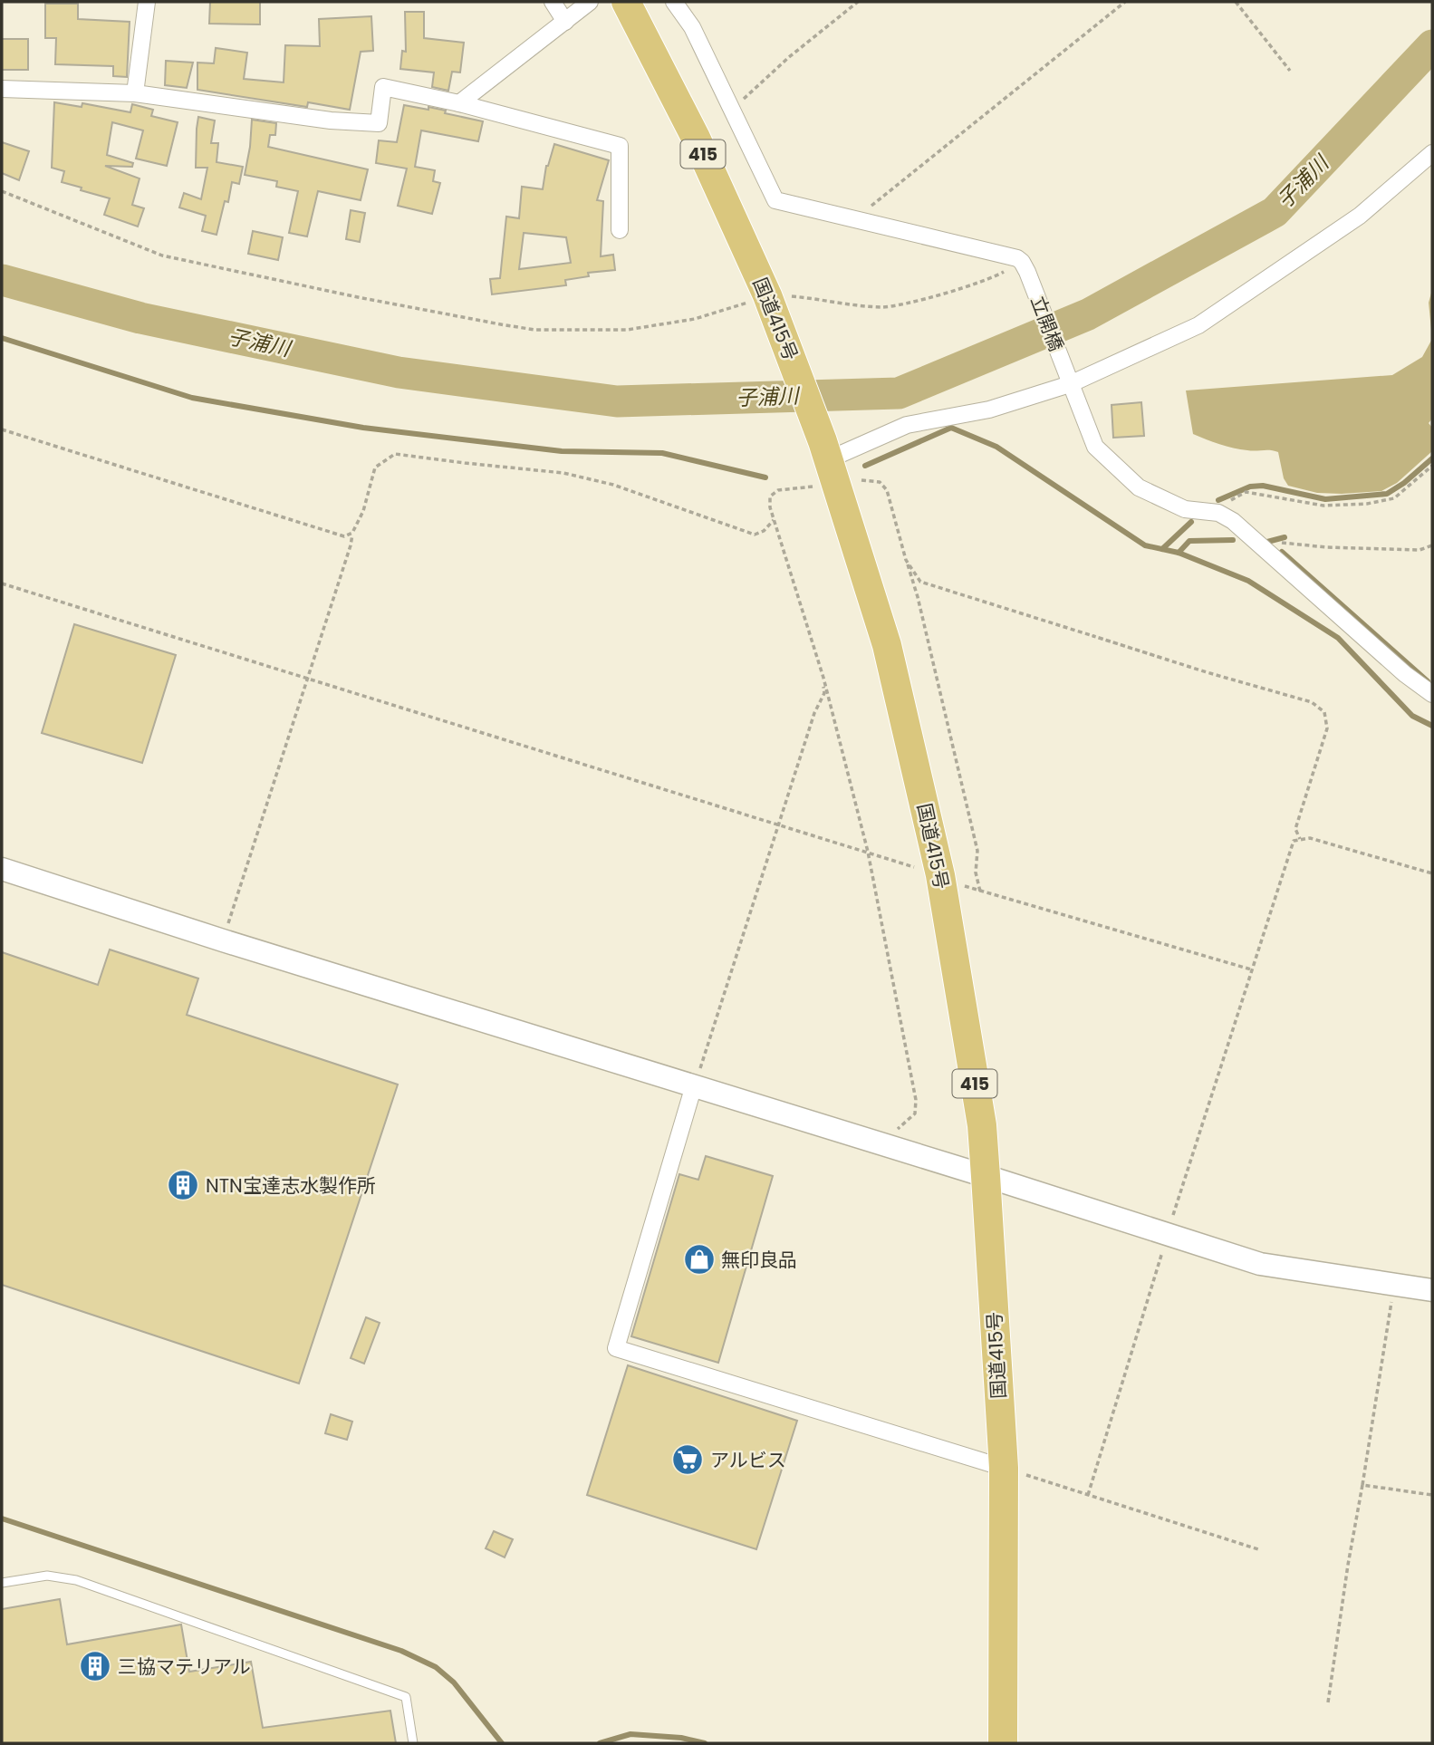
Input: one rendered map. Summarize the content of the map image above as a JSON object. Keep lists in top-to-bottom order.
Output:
{
  "streets": {
    "highway": ["415", "国道415号"],
    "street": ["立開橋"]
  },
  "water": ["子浦川"],
  "places": {
    "building": ["NTN宝達志水製作所", "三協マテリアル"],
    "shop": ["無印良品"],
    "supermarket": ["アルビス"]
  }
}
